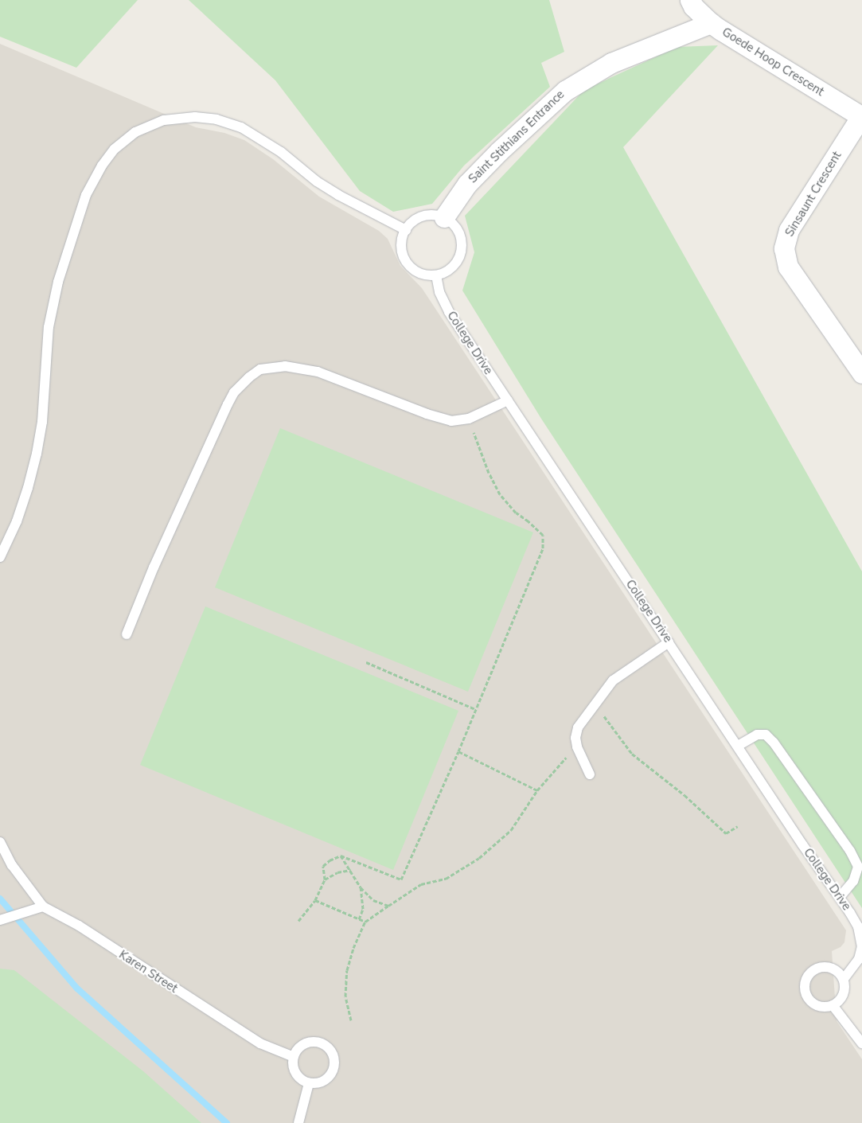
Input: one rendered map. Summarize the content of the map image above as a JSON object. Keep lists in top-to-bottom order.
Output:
{
  "streets": {
    "street": ["Goede Hoop Crescent", "Saint Stithians Entrance", "Sinsaunt Crescent"],
    "lane": ["College Drive", "Karen Street"]
  },
  "crossings": [
    ["Goede Hoop Crescent", "Saint Stithians Entrance"],
    ["Goede Hoop Crescent", "Sinsaunt Crescent"],
    ["Saint Stithians Entrance", "College Drive"]
  ]
}
